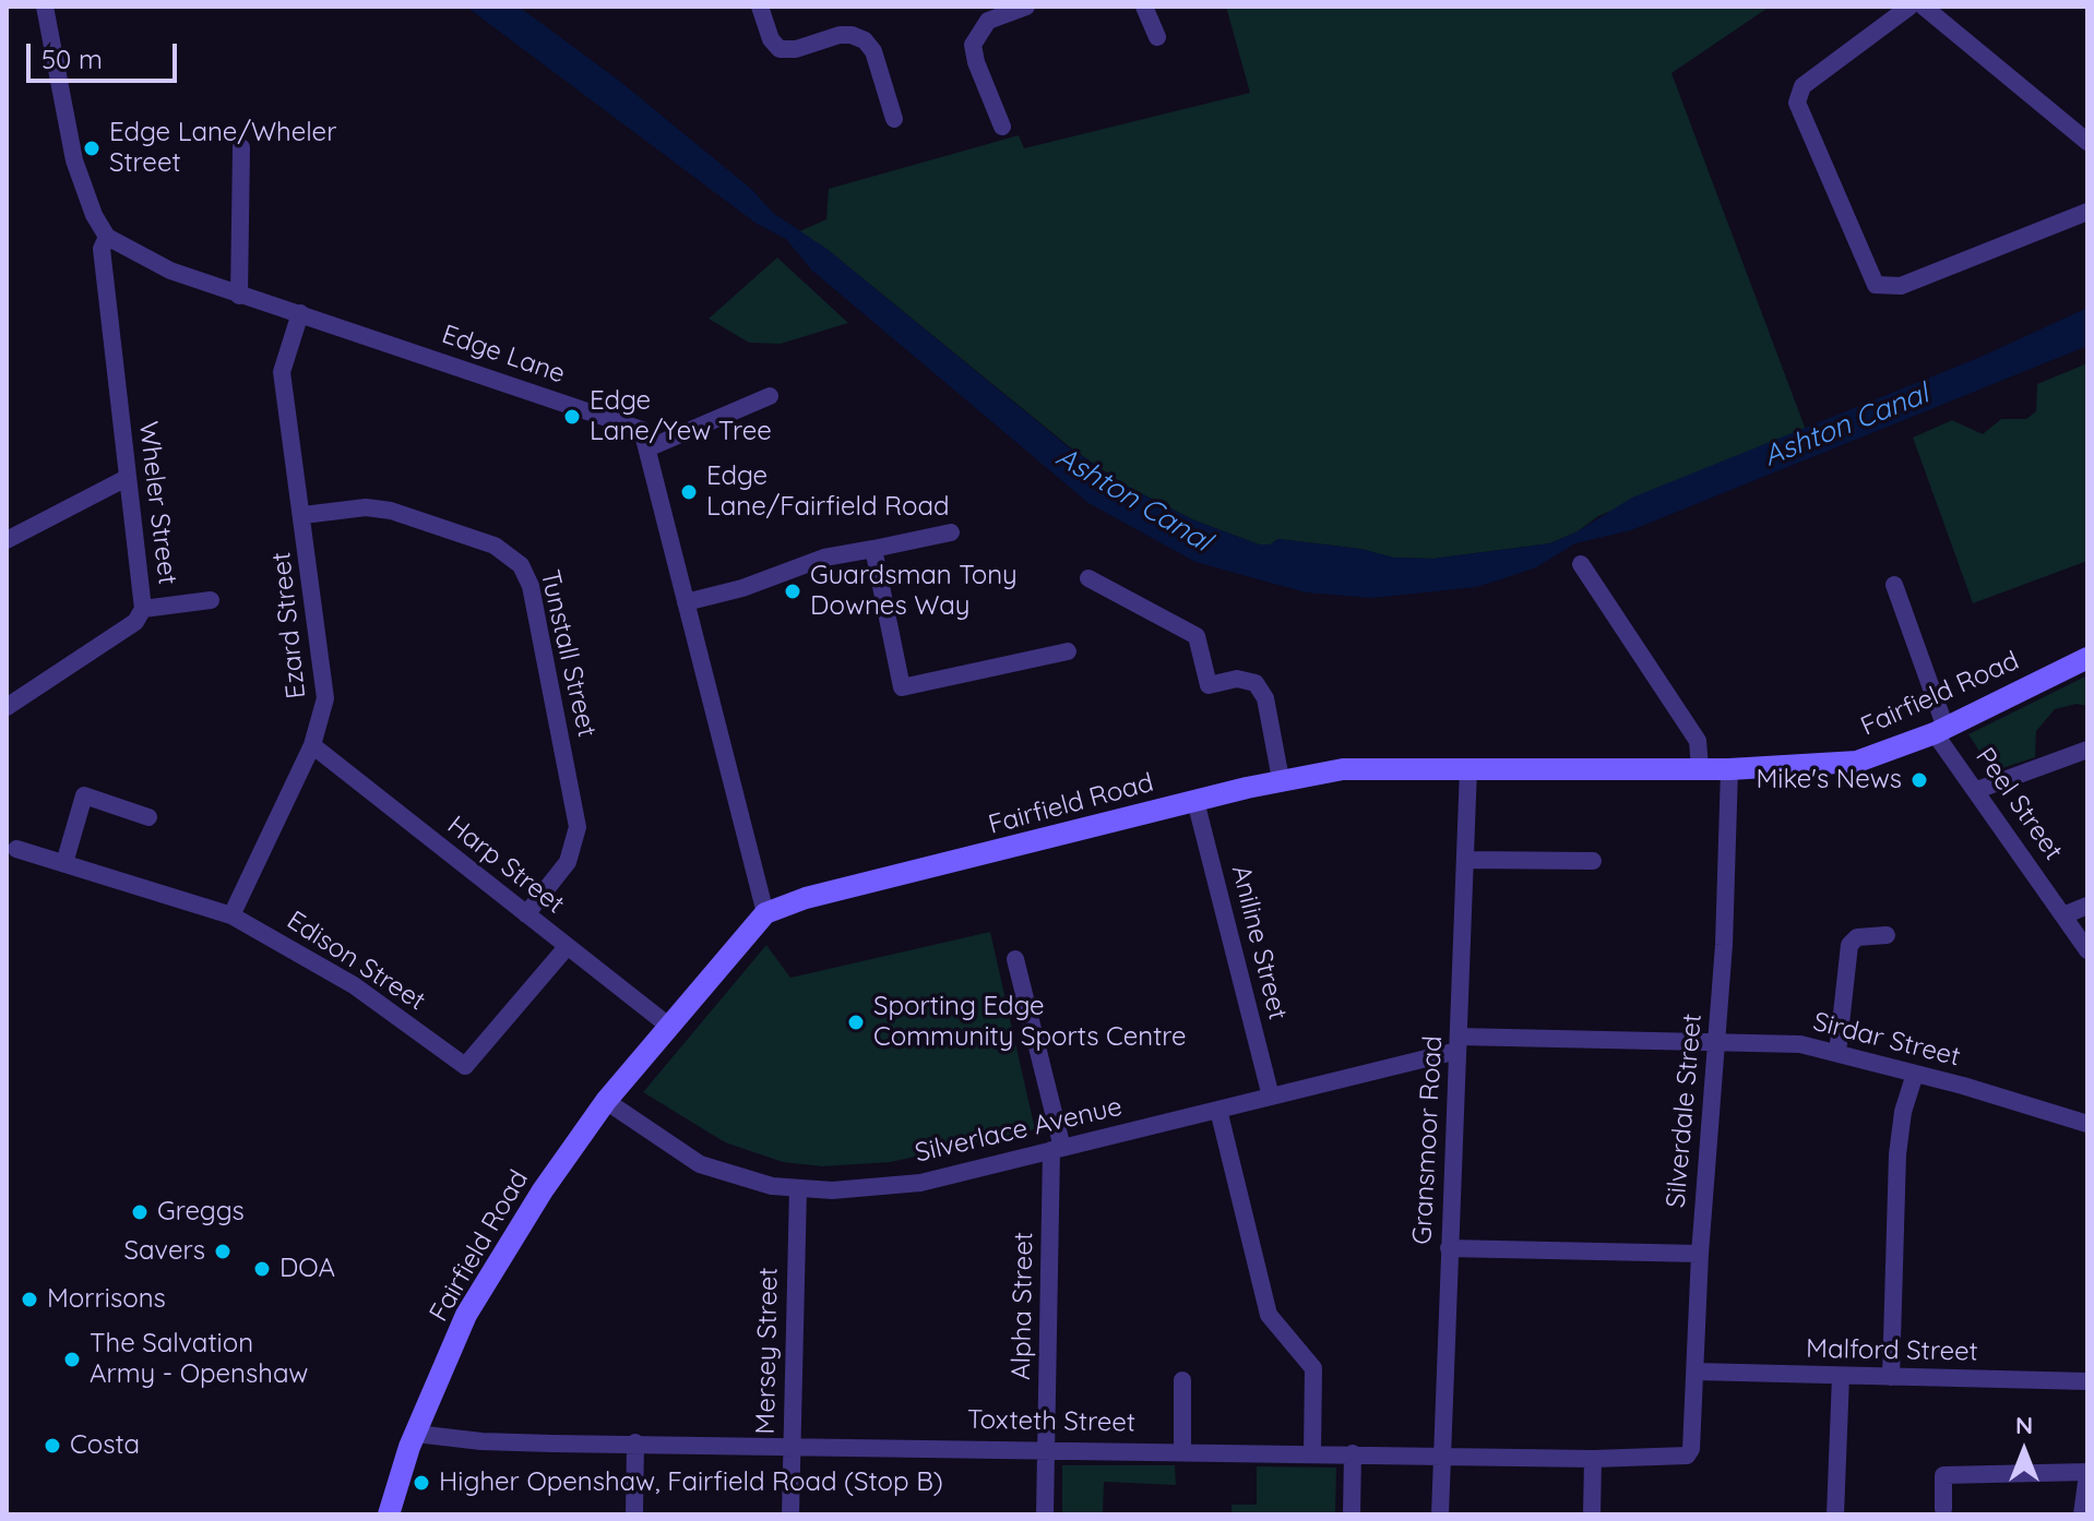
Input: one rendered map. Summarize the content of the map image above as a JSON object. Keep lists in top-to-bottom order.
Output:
{
  "streets": {
    "street": [
      "Edge Lane",
      "Wheler Street",
      "Ezard Street",
      "Tunstall Street",
      "Fairfield Road",
      "Peel Street",
      "Harp Street",
      "Aniline Street",
      "Edison Street",
      "Sirdar Street",
      "Silverdale Street",
      "Silverlace Avenue",
      "Gransmoor Road",
      "Alpha Street",
      "Mersey Street",
      "Malford Street",
      "Toxteth Street"
    ]
  },
  "crossings": [
    ["Edge Lane", "Wheler Street"],
    ["Edge Lane", "Ezard Street"],
    ["Ezard Street", "Tunstall Street"],
    ["Ezard Street", "Harp Street"],
    ["Ezard Street", "Edison Street"],
    ["Tunstall Street", "Harp Street"],
    ["Fairfield Road", "Peel Street"],
    ["Fairfield Road", "Harp Street"],
    ["Fairfield Road", "Aniline Street"],
    ["Fairfield Road", "Silverdale Street"],
    ["Fairfield Road", "Silverlace Avenue"],
    ["Fairfield Road", "Gransmoor Road"],
    ["Fairfield Road", "Toxteth Street"],
    ["Harp Street", "Edison Street"],
    ["Aniline Street", "Silverlace Avenue"],
    ["Sirdar Street", "Silverdale Street"],
    ["Sirdar Street", "Silverlace Avenue"],
    ["Sirdar Street", "Gransmoor Road"],
    ["Silverdale Street", "Malford Street"],
    ["Silverdale Street", "Toxteth Street"],
    ["Silverlace Avenue", "Gransmoor Road"],
    ["Silverlace Avenue", "Alpha Street"],
    ["Silverlace Avenue", "Mersey Street"],
    ["Gransmoor Road", "Toxteth Street"],
    ["Alpha Street", "Toxteth Street"],
    ["Mersey Street", "Toxteth Street"]
  ],
  "water": ["Ashton Canal"],
  "places": [
    "Edge Lane/Wheler Street",
    "Edge Lane/Yew Tree",
    "Edge Lane/Fairfield Road",
    "Guardsman Tony Downes Way",
    "Mike's News",
    "Sporting Edge Community Sports Centre",
    "Greggs",
    "Savers",
    "DOA",
    "Morrisons",
    "The Salvation Army - Openshaw",
    "Costa",
    "Higher Openshaw, Fairfield Road (Stop B)"
  ],
  "scale_bar": "50 m",
  "north": "top"
}
